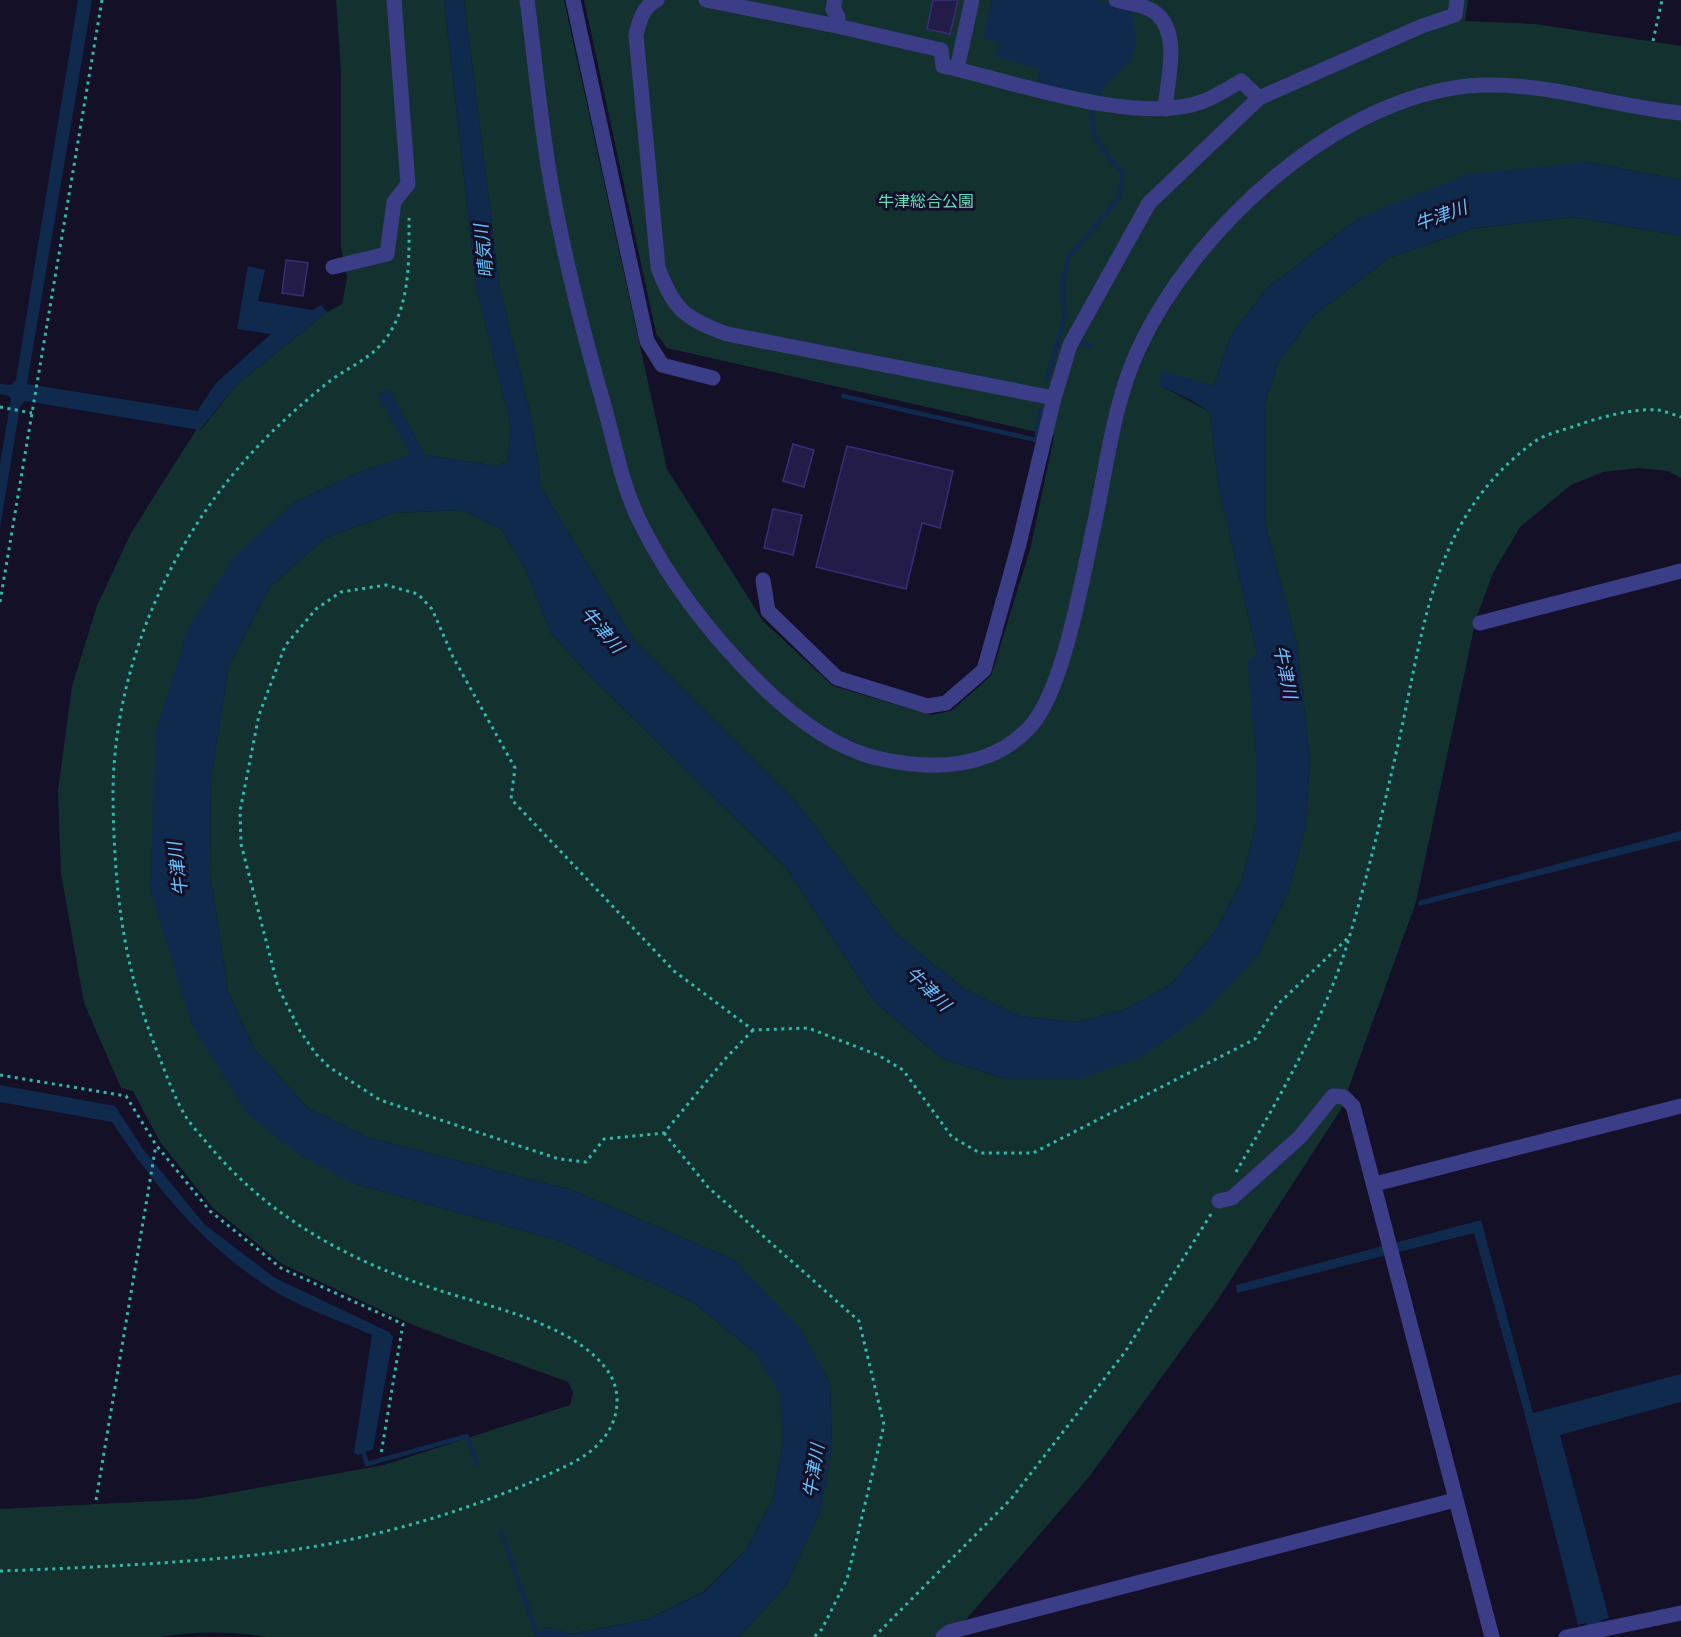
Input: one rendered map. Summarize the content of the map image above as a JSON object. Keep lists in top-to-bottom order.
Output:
{
  "water": ["牛津川", "晴気川"],
  "parks": ["牛津総合公園"]
}
